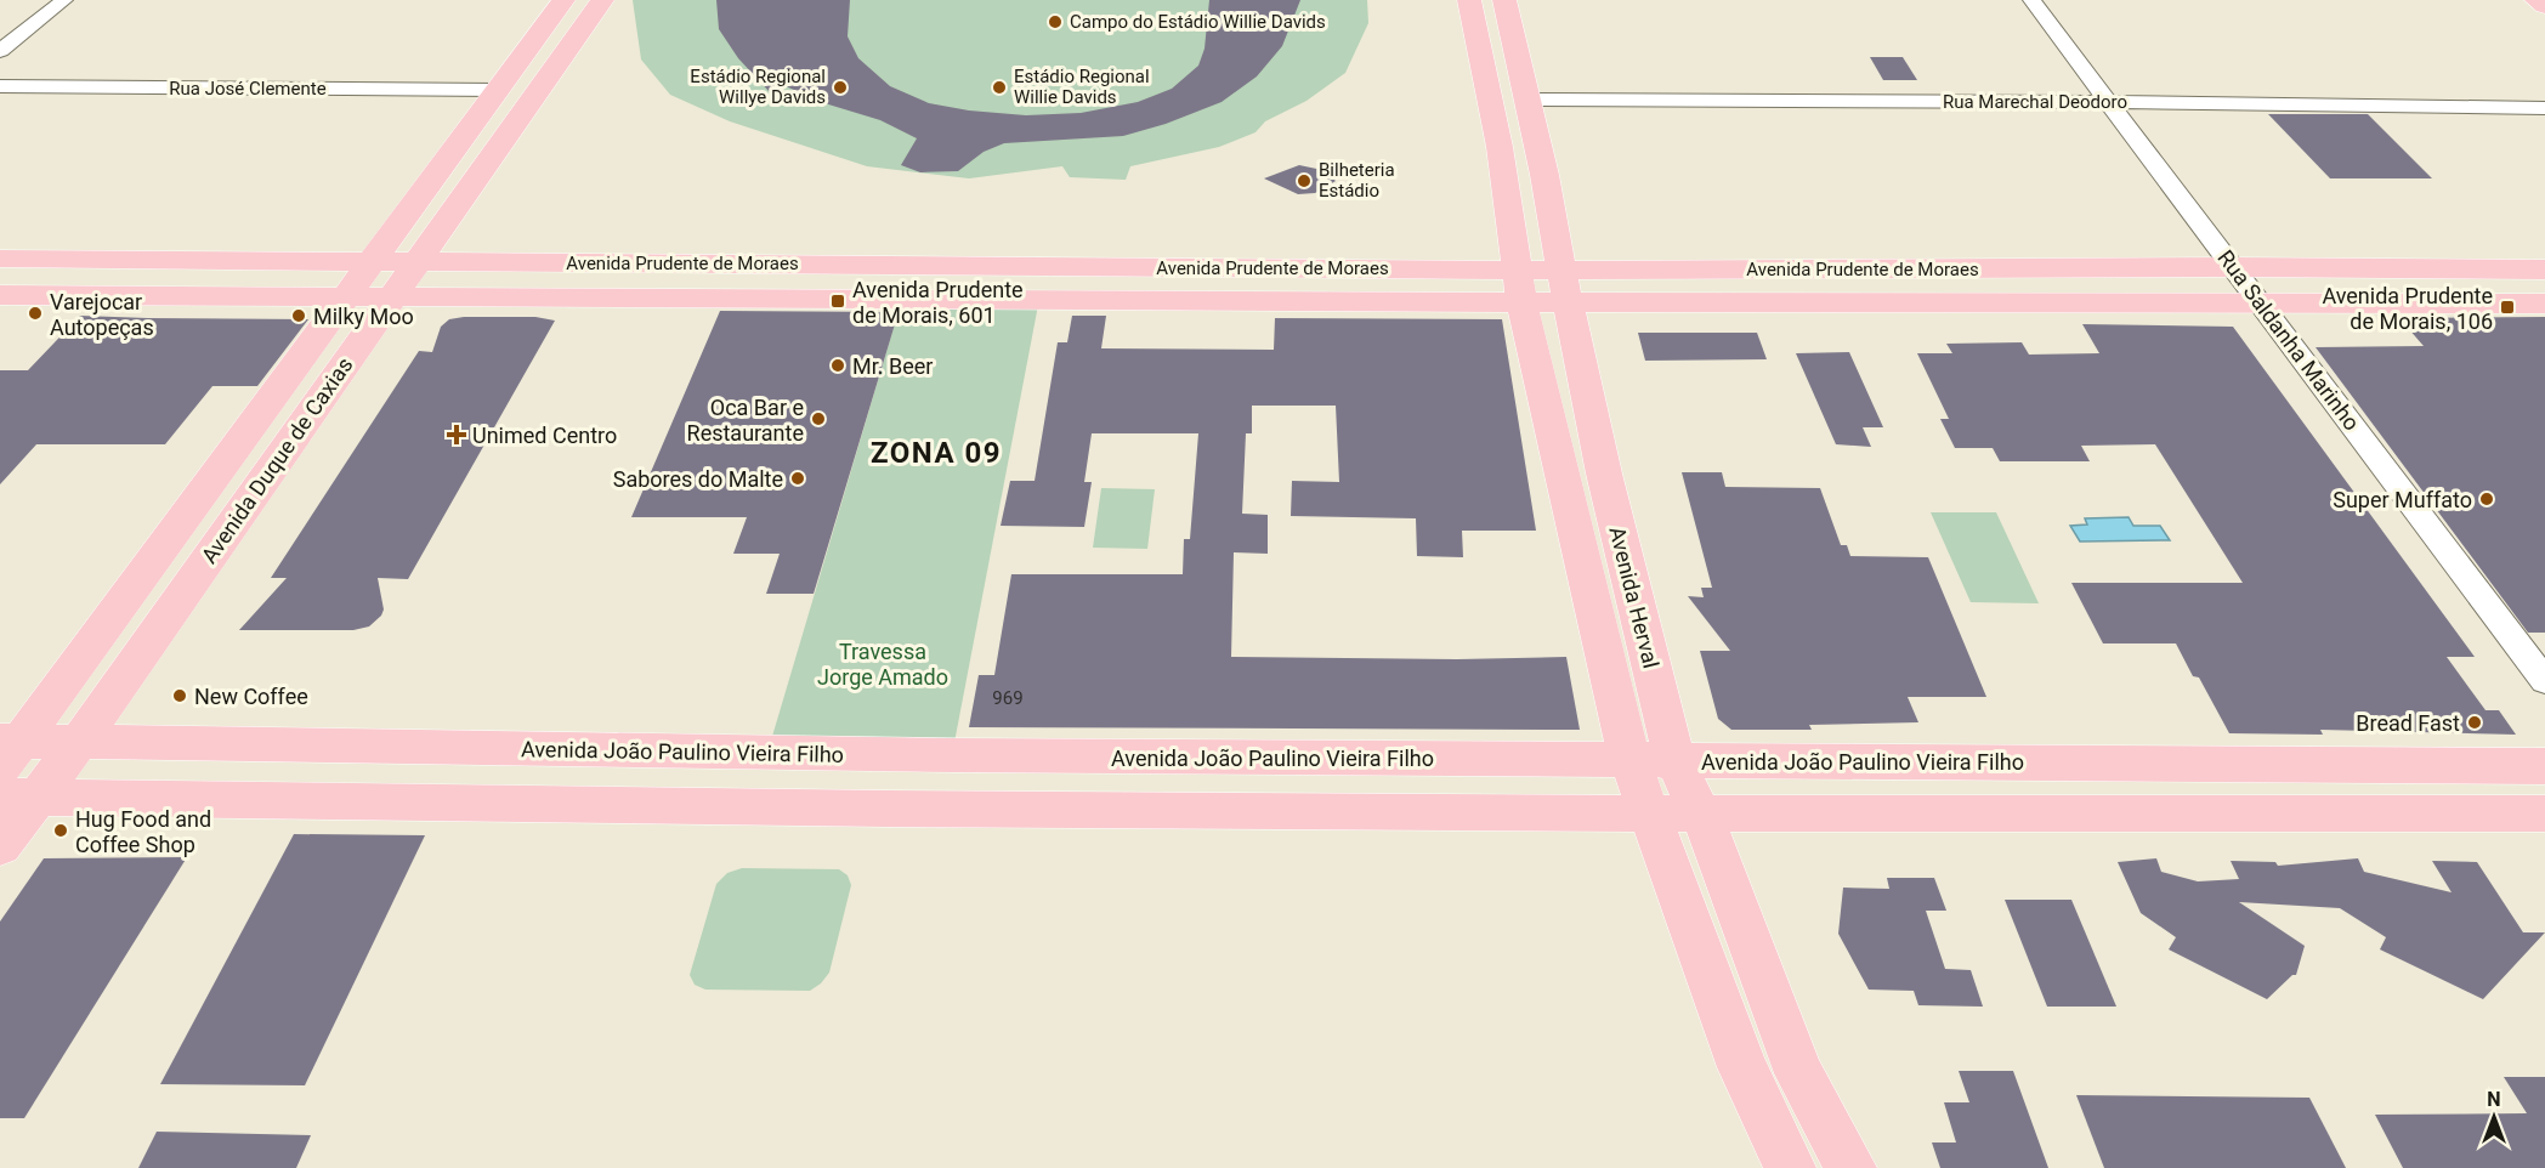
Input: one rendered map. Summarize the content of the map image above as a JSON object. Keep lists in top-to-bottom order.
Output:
{
  "streets": {
    "main road": [
      "Avenida Prudente de Moraes",
      "Avenida Duque de Caxias",
      "Avenida Herval",
      "Avenida João Paulino Vieira Filho"
    ],
    "street": ["Rua José Clemente", "Rua Marechal Deodoro", "Rua Saldanha Marinho"]
  },
  "crossings": [
    ["Rua José Clemente", "Avenida Duque de Caxias"],
    ["Rua Marechal Deodoro", "Rua Saldanha Marinho"],
    ["Rua Marechal Deodoro", "Avenida Herval"],
    ["Avenida Prudente de Moraes", "Rua Saldanha Marinho"],
    ["Avenida Prudente de Moraes", "Avenida Duque de Caxias"],
    ["Avenida Prudente de Moraes", "Avenida Herval"],
    ["Avenida Duque de Caxias", "Avenida João Paulino Vieira Filho"],
    ["Avenida Herval", "Avenida João Paulino Vieira Filho"]
  ],
  "districts": ["ZONA 09"],
  "parks": ["Travessa Jorge Amado"],
  "places": {
    "other": [
      "Campo do Estádio Willie Davids",
      "Estádio Regional Willye Davids",
      "Estádio Regional Willie Davids",
      "Bilheteria Estádio",
      "Varejocar Autopeças",
      "Milky Moo",
      "Mr. Beer",
      "Oca Bar e Restaurante",
      "Sabores do Malte",
      "Super Muffato",
      "New Coffee",
      "Bread Fast",
      "Hug Food and Coffee Shop"
    ],
    "transit": ["Avenida Prudente de Morais, 601", "Avenida Prudente de Morais, 106"],
    "health": ["Unimed Centro"]
  },
  "house_numbers": ["969"],
  "north": "top"
}
